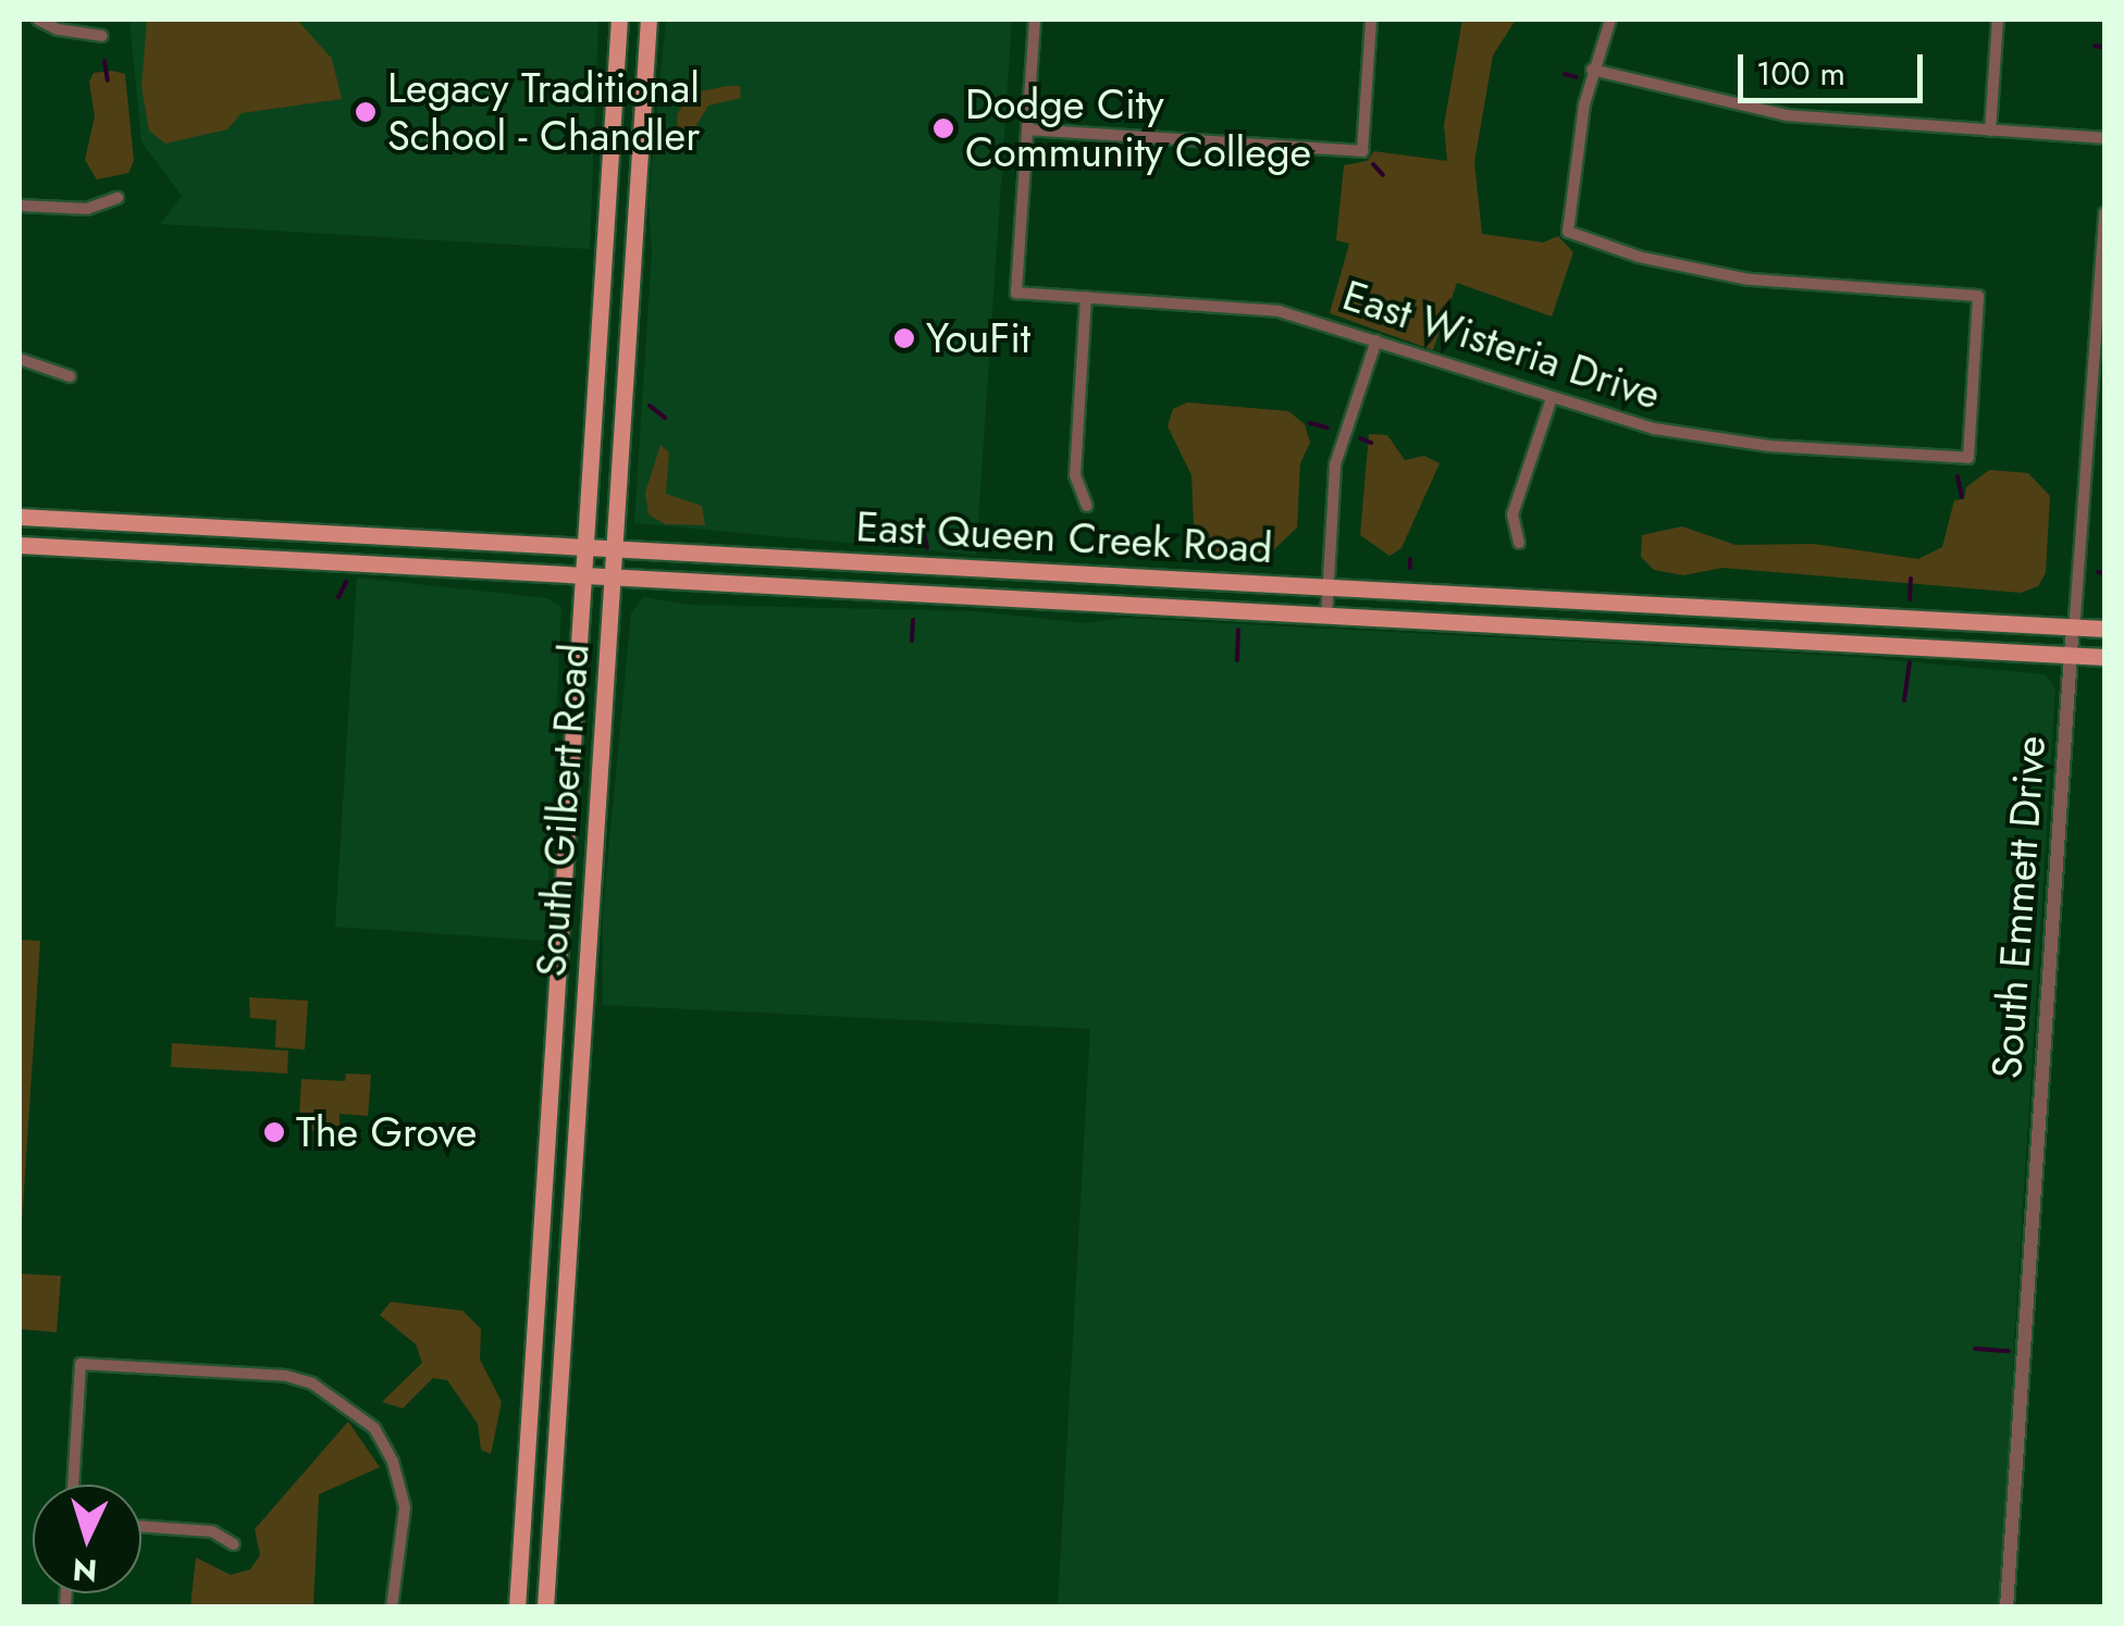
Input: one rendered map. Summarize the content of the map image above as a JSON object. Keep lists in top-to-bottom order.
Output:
{
  "streets": {
    "main road": ["East Queen Creek Road", "South Gilbert Road"],
    "street": ["East Wisteria Drive", "South Emmett Drive"]
  },
  "crossings": [
    ["East Queen Creek Road", "South Gilbert Road"],
    ["East Queen Creek Road", "South Emmett Drive"]
  ],
  "places": [
    "Legacy Traditional School - Chandler",
    "Dodge City Community College",
    "YouFit",
    "The Grove"
  ],
  "scale_bar": "100 m",
  "north": "bottom"
}
